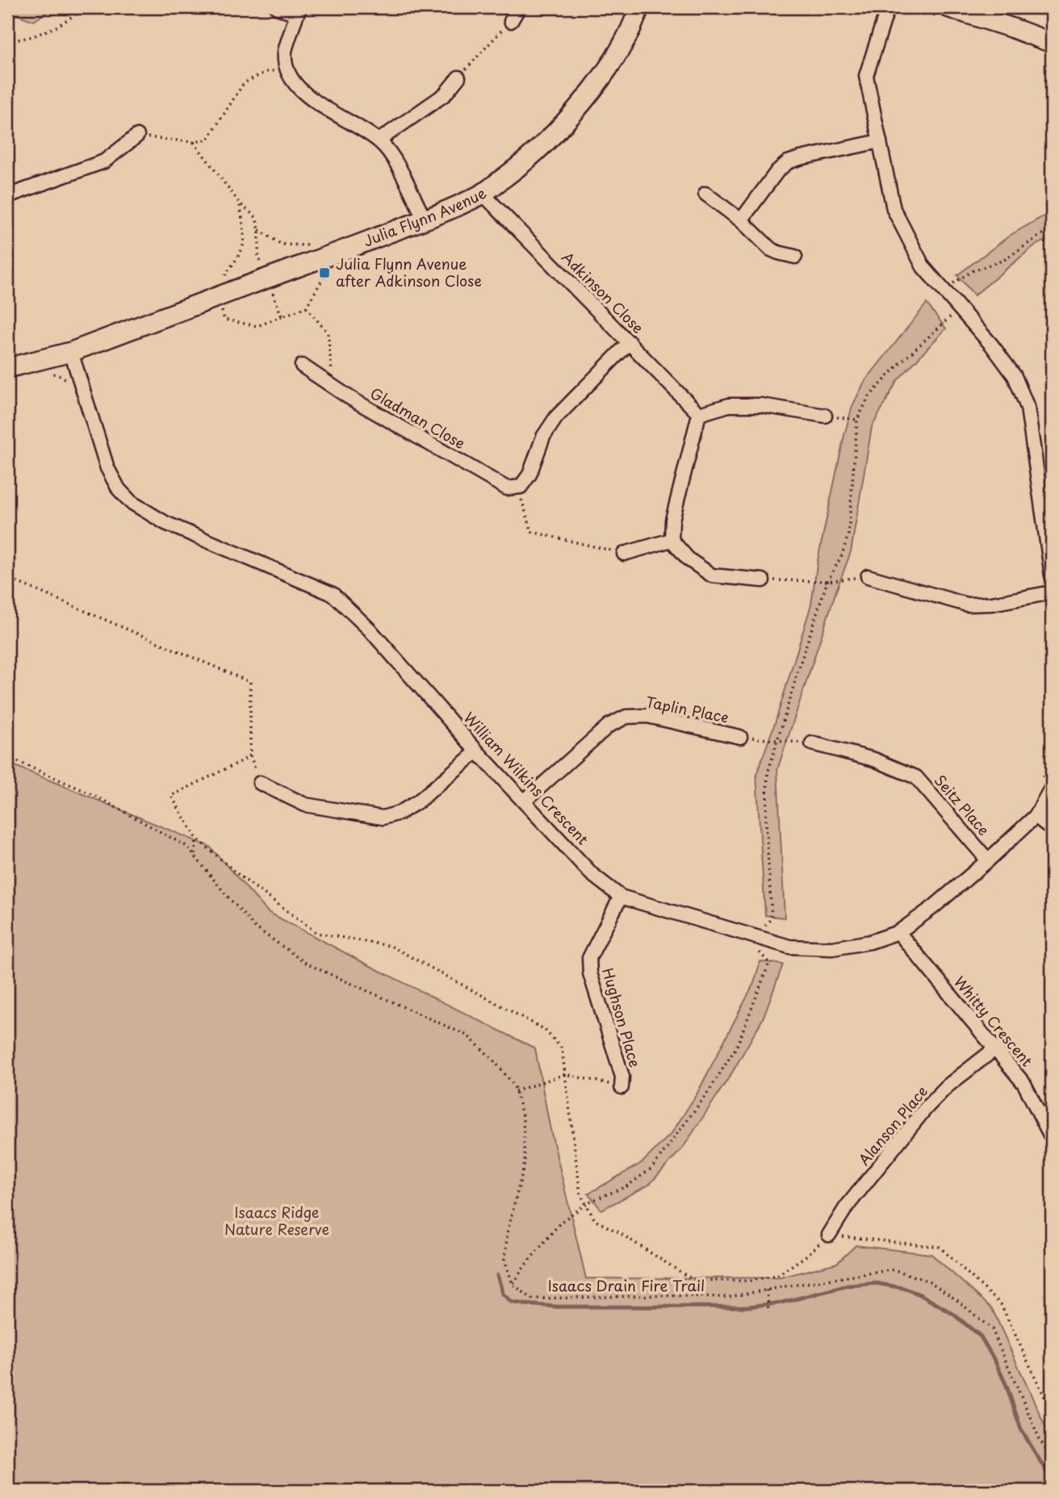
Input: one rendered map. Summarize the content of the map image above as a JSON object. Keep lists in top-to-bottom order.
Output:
{
  "streets": {
    "street": [
      "Julia Flynn Avenue",
      "Adkinson Close",
      "Gladman Close",
      "Taplin Place",
      "William Wilkins Crescent",
      "Seitz Place",
      "Hughson Place",
      "Whitty Crescent",
      "Alanson Place"
    ],
    "path": ["Isaacs Drain Fire Trail"]
  },
  "crossings": [
    ["Julia Flynn Avenue", "Adkinson Close"],
    ["Julia Flynn Avenue", "William Wilkins Crescent"],
    ["Taplin Place", "William Wilkins Crescent"],
    ["William Wilkins Crescent", "Seitz Place"],
    ["William Wilkins Crescent", "Hughson Place"],
    ["William Wilkins Crescent", "Whitty Crescent"],
    ["Whitty Crescent", "Alanson Place"]
  ],
  "parks": ["Isaacs Ridge Nature Reserve"],
  "places": {
    "transit": ["Julia Flynn Avenue after Adkinson Close"]
  }
}
